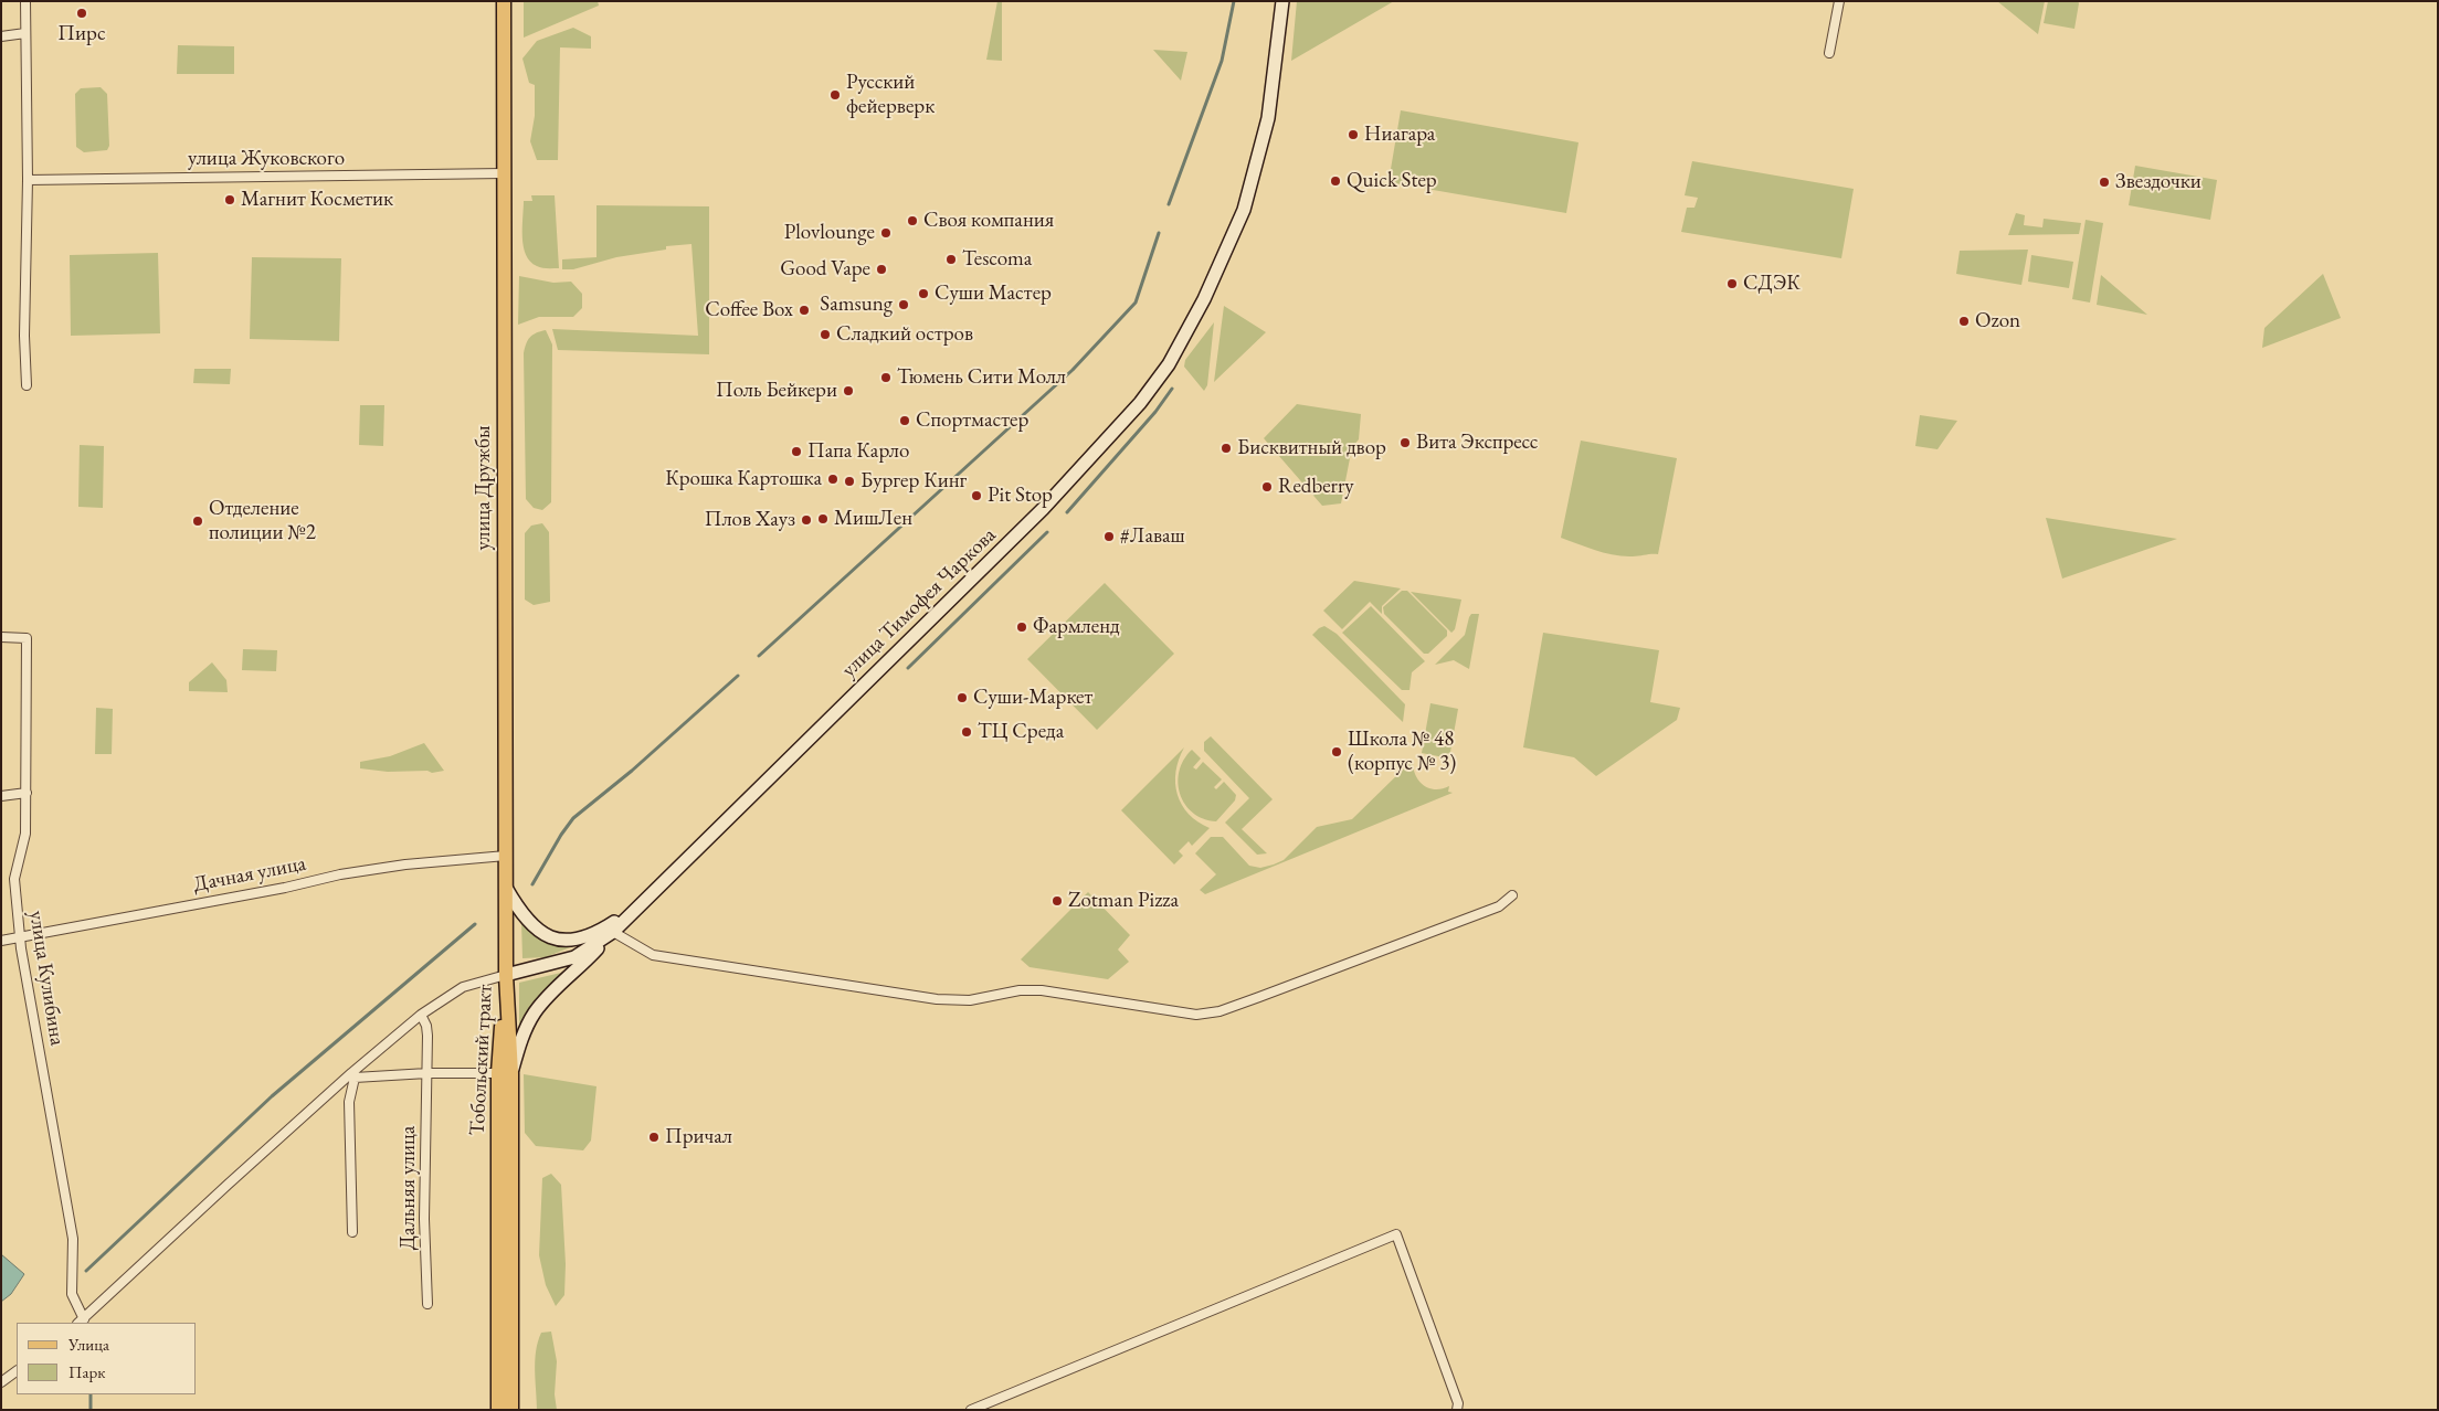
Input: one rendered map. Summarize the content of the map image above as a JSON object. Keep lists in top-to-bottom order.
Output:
{
  "streets": {
    "main road": ["улица Дружбы", "улица Тимофея Чаркова", "Тобольский тракт"],
    "street": [
      "улица Жуковского",
      "Дачная улица",
      "улица Кулибина",
      "Дальняя улица"
    ]
  },
  "crossings": [
    ["улица Жуковского", "улица Дружбы"],
    ["улица Дружбы", "улица Тимофея Чаркова"],
    ["улица Дружбы", "Дачная улица"],
    ["улица Дружбы", "Тобольский тракт"],
    ["улица Тимофея Чаркова", "Тобольский тракт"],
    ["Дачная улица", "улица Кулибина"]
  ],
  "places": [
    "Пирс",
    "Русский фейерверк",
    "Ниагара",
    "Quick Step",
    "Звездочки",
    "Магнит Косметик",
    "Своя компания",
    "Plovlounge",
    "Tescoma",
    "Good Vape",
    "СДЭК",
    "Суши Мастер",
    "Samsung",
    "Coffee Box",
    "Ozon",
    "Сладкий остров",
    "Тюмень Сити Молл",
    "Поль Бейкери",
    "Спортмастер",
    "Вита Экспресс",
    "Бисквитный двор",
    "Папа Карло",
    "Крошка Картошка",
    "Бургер Кинг",
    "Redberry",
    "Pit Stop",
    "МишЛен",
    "Плов Хауз",
    "Отделение полиции №2",
    "#Лаваш",
    "Фармленд",
    "Суши-Маркет",
    "ТЦ Среда",
    "Школа № 48 (корпус № 3)",
    "Zotman Pizza",
    "Причал"
  ],
  "legend": ["Улица", "Парк"]
}
